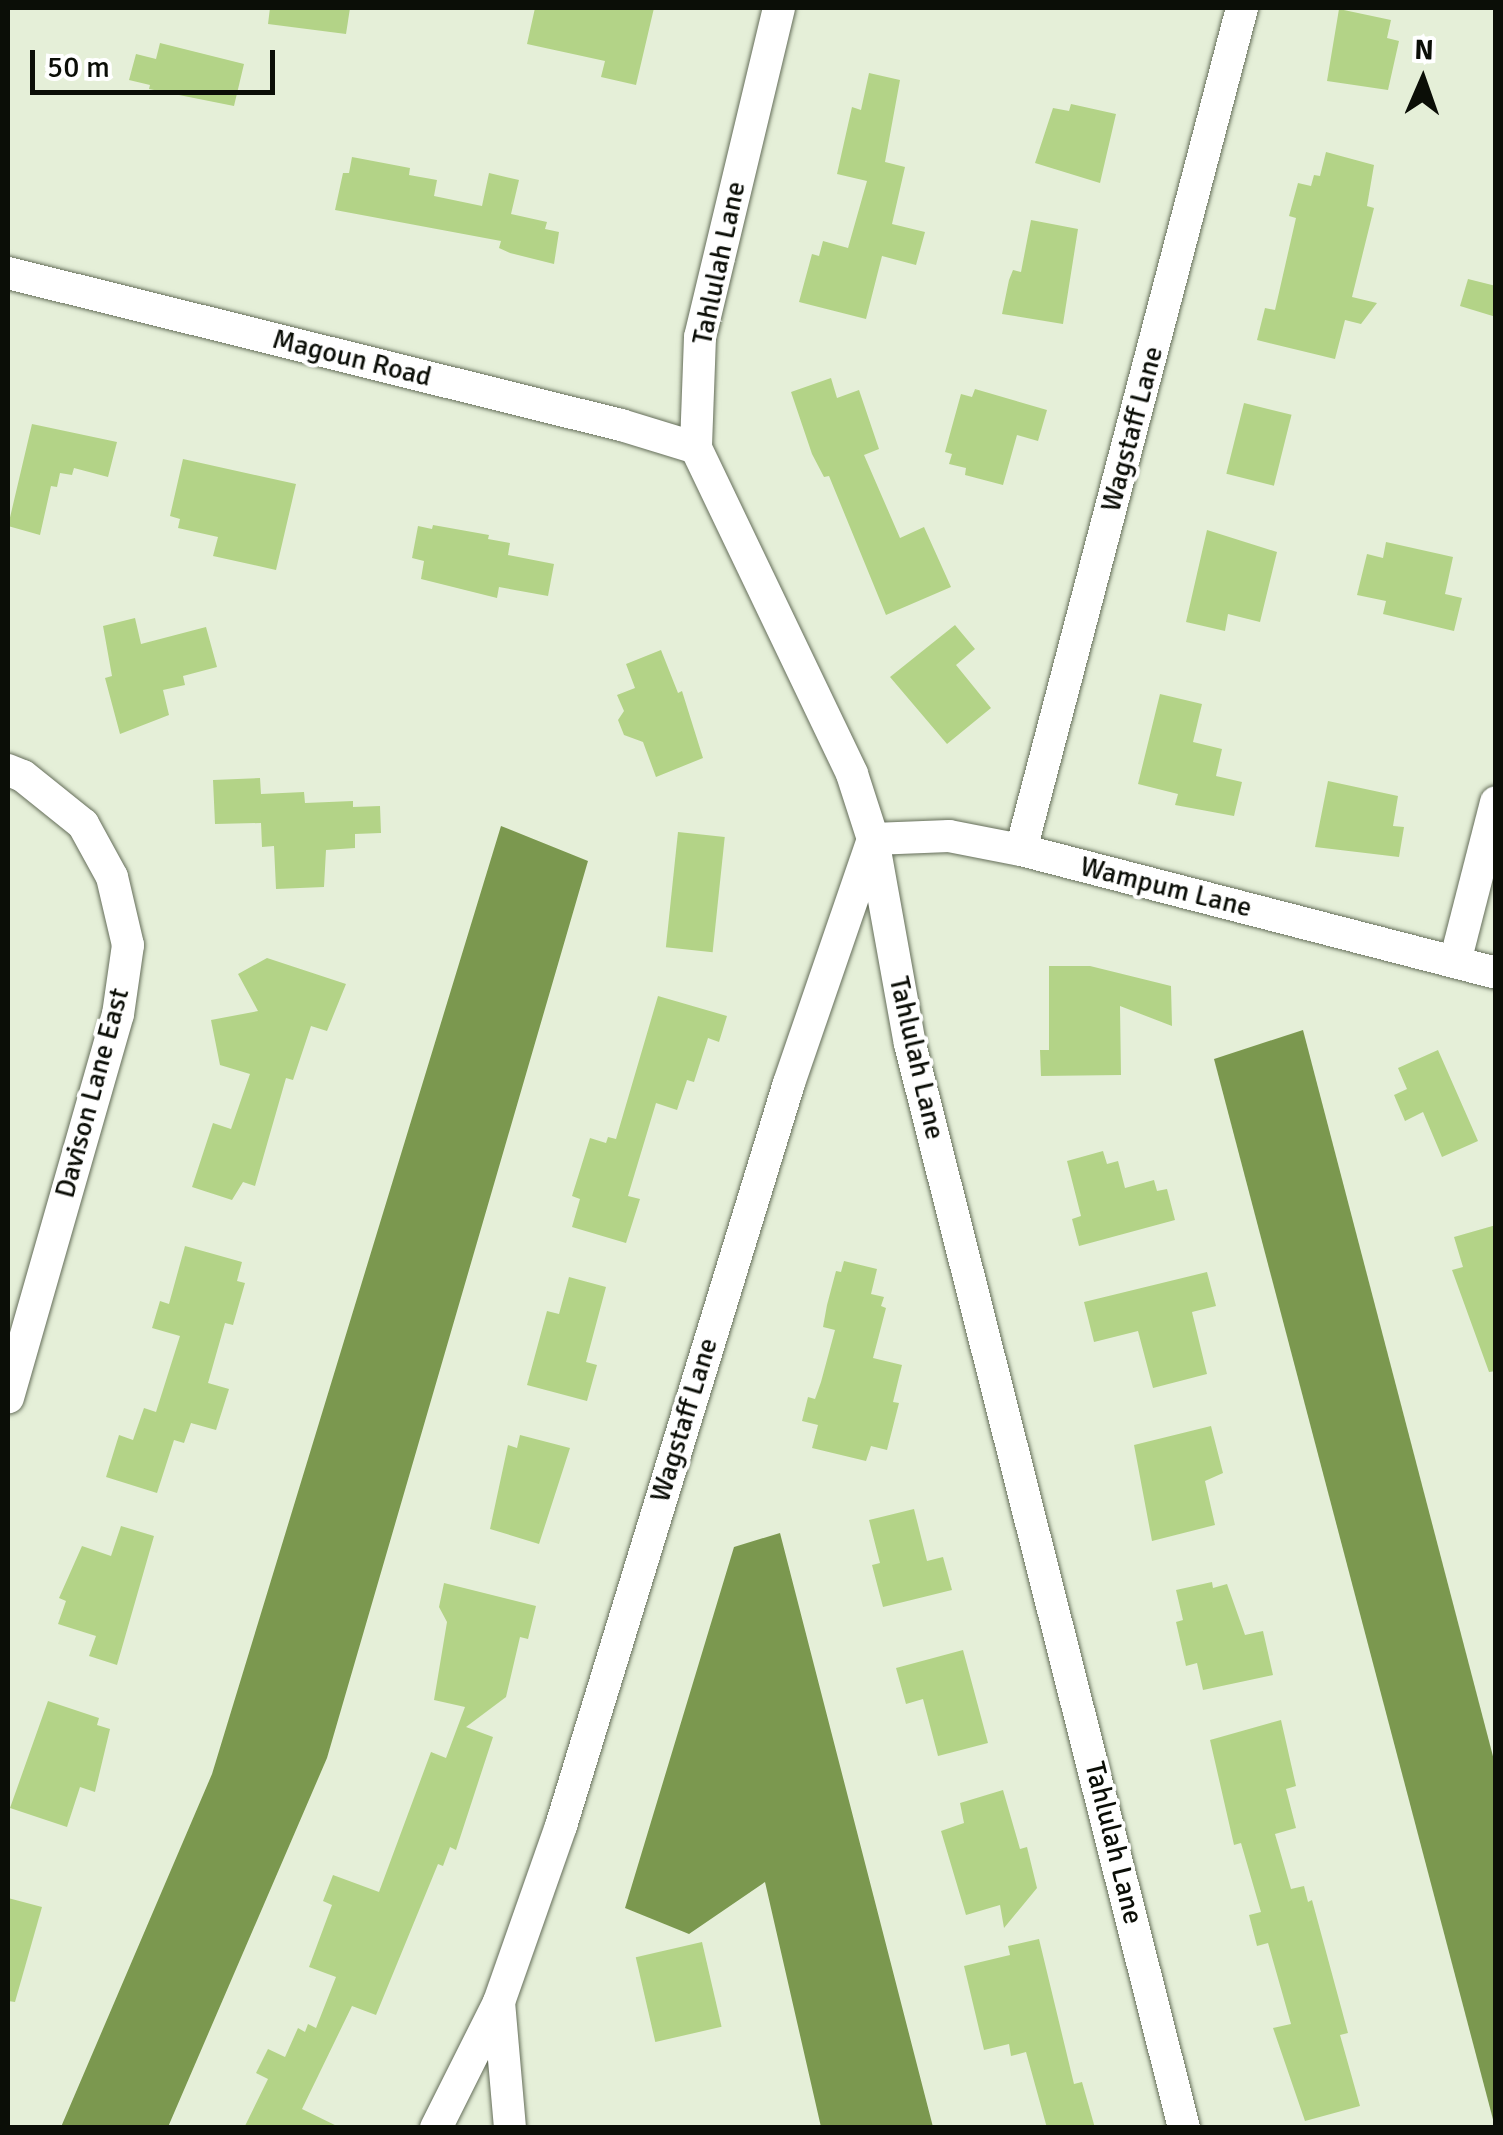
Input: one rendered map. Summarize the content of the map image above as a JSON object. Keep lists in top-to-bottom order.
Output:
{
  "streets": {
    "street": [
      "Tahlulah Lane",
      "Magoun Road",
      "Wagstaff Lane",
      "Wampum Lane",
      "Davison Lane East"
    ]
  },
  "crossings": [
    ["Tahlulah Lane", "Magoun Road"],
    ["Tahlulah Lane", "Wagstaff Lane"],
    ["Tahlulah Lane", "Wampum Lane"],
    ["Wagstaff Lane", "Wampum Lane"]
  ],
  "scale_bar": "50 m",
  "north": "top"
}
